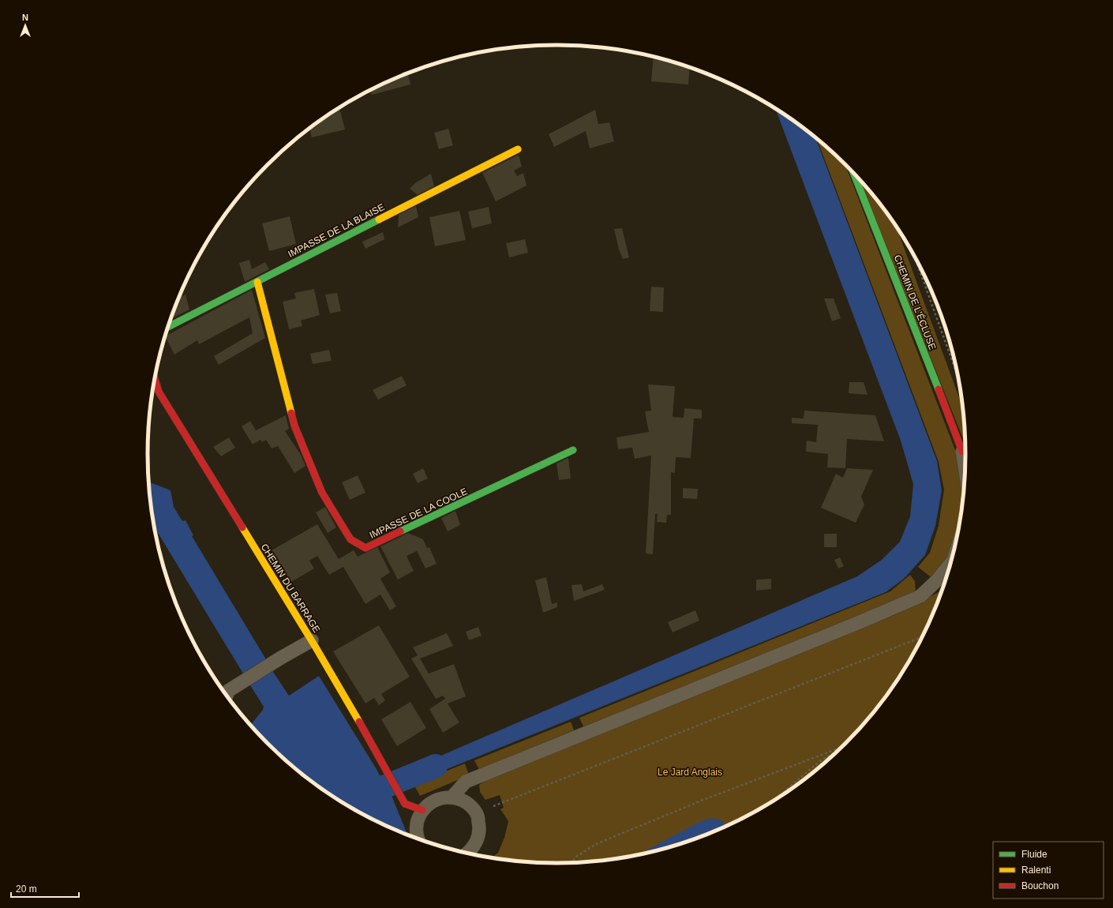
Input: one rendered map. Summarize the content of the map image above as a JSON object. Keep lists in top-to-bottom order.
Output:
{
  "streets": {
    "street": [
      "IMPASSE DE LA BLAISE",
      "CHEMIN DE L'ÉCLUSE",
      "IMPASSE DE LA COOLE",
      "CHEMIN DU BARRAGE"
    ]
  },
  "crossings": [
    ["IMPASSE DE LA BLAISE", "IMPASSE DE LA COOLE"]
  ],
  "parks": ["Le Jard Anglais"],
  "legend": ["Fluide", "Ralenti", "Bouchon"],
  "scale_bar": "20 m",
  "north": "top"
}
